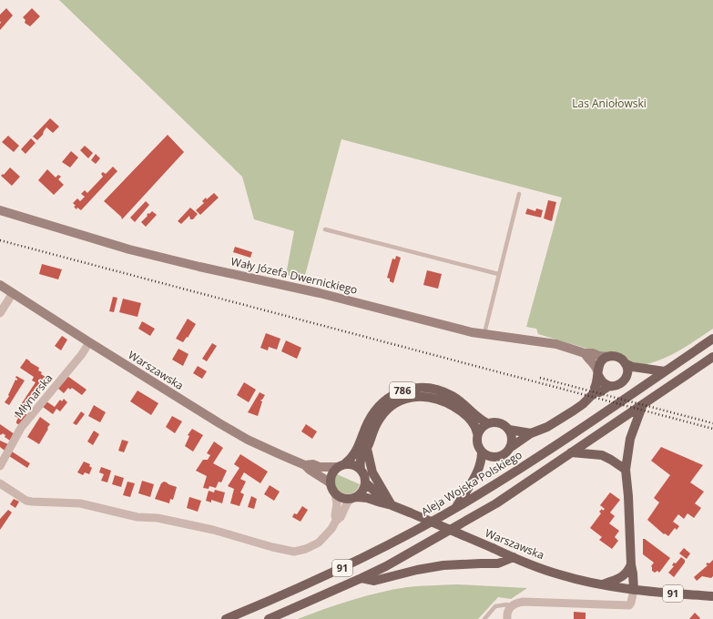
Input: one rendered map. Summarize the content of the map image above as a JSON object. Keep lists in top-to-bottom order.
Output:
{
  "streets": {
    "main road": [
      "Warszawska",
      "786",
      "Aleja Wojska Polskiego",
      "91"
    ],
    "street": ["Wały Józefa Dwernickiego", "Młynarska"]
  },
  "crossings": [
    ["Warszawska", "786"],
    ["Warszawska", "Młynarska"],
    ["Warszawska", "91"],
    ["786", "91"]
  ],
  "parks": ["Las Aniołowski"]
}
